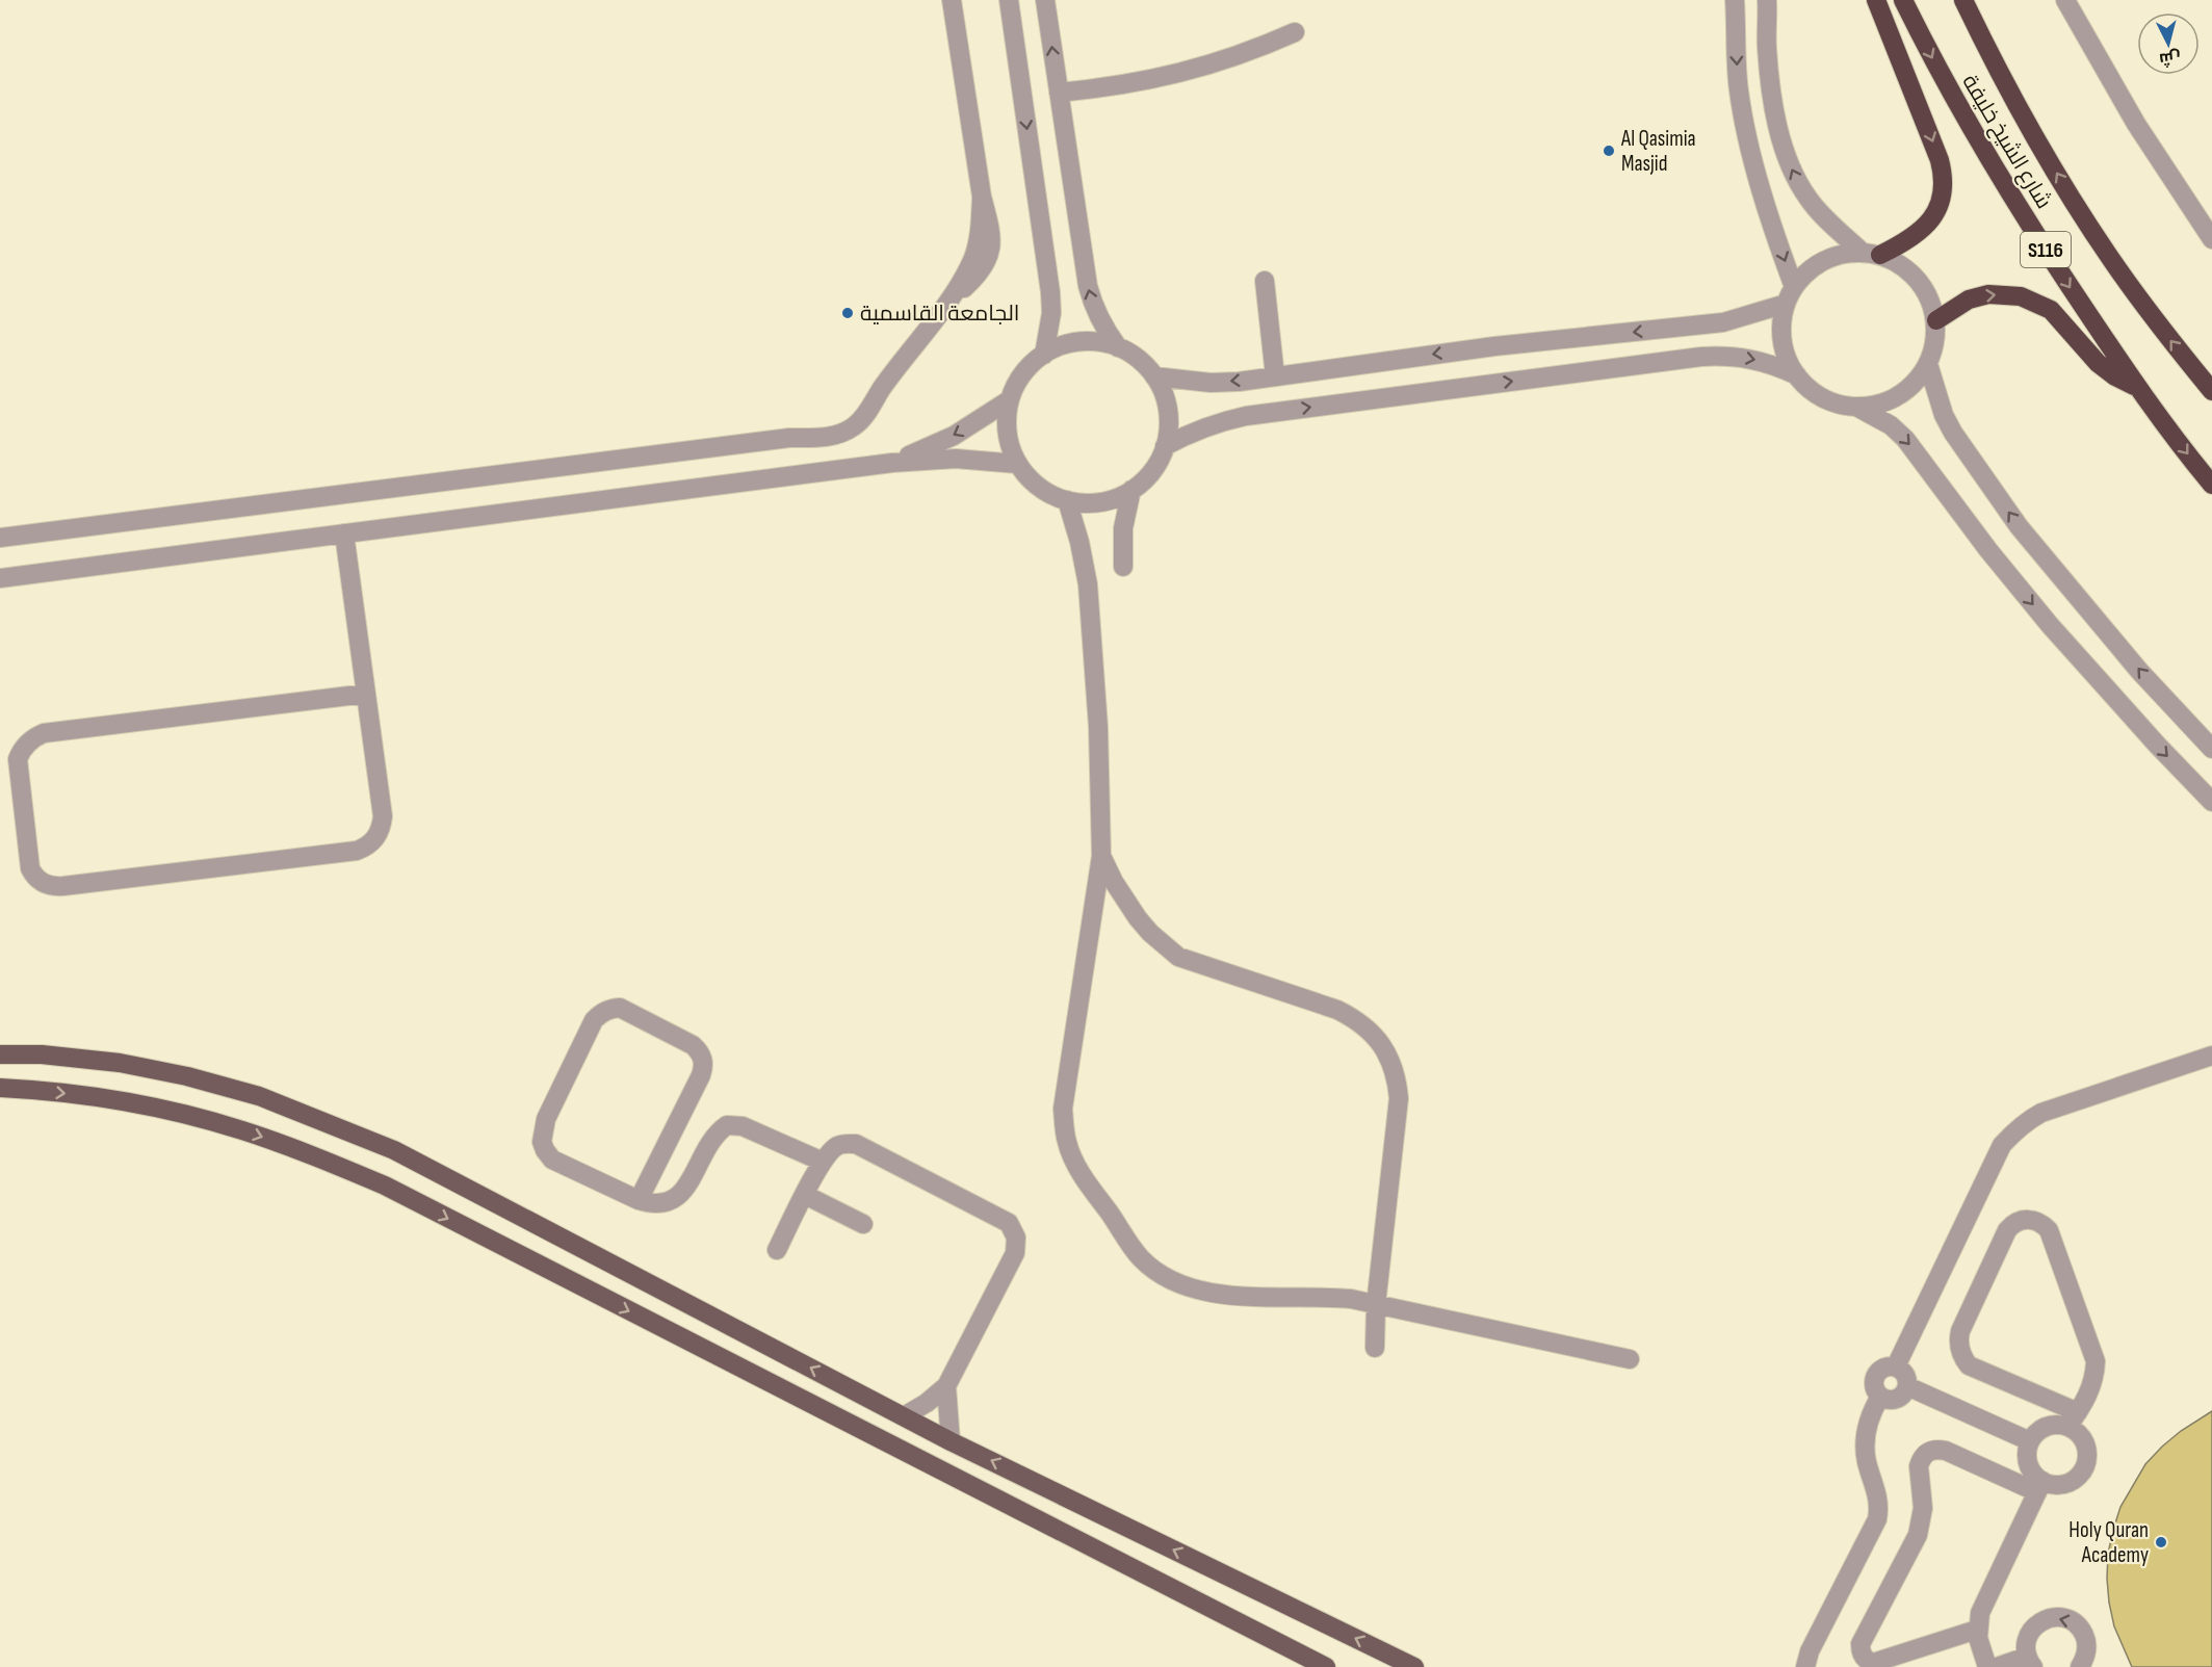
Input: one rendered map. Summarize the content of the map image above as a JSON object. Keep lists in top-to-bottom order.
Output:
{
  "streets": {
    "highway": ["شارع الشيخ خليفة", "S116"]
  },
  "places": ["Al Qasimia Masjid", "الجامعة القاسمية", "Holy Quran Academy"],
  "north": "bottom"
}
